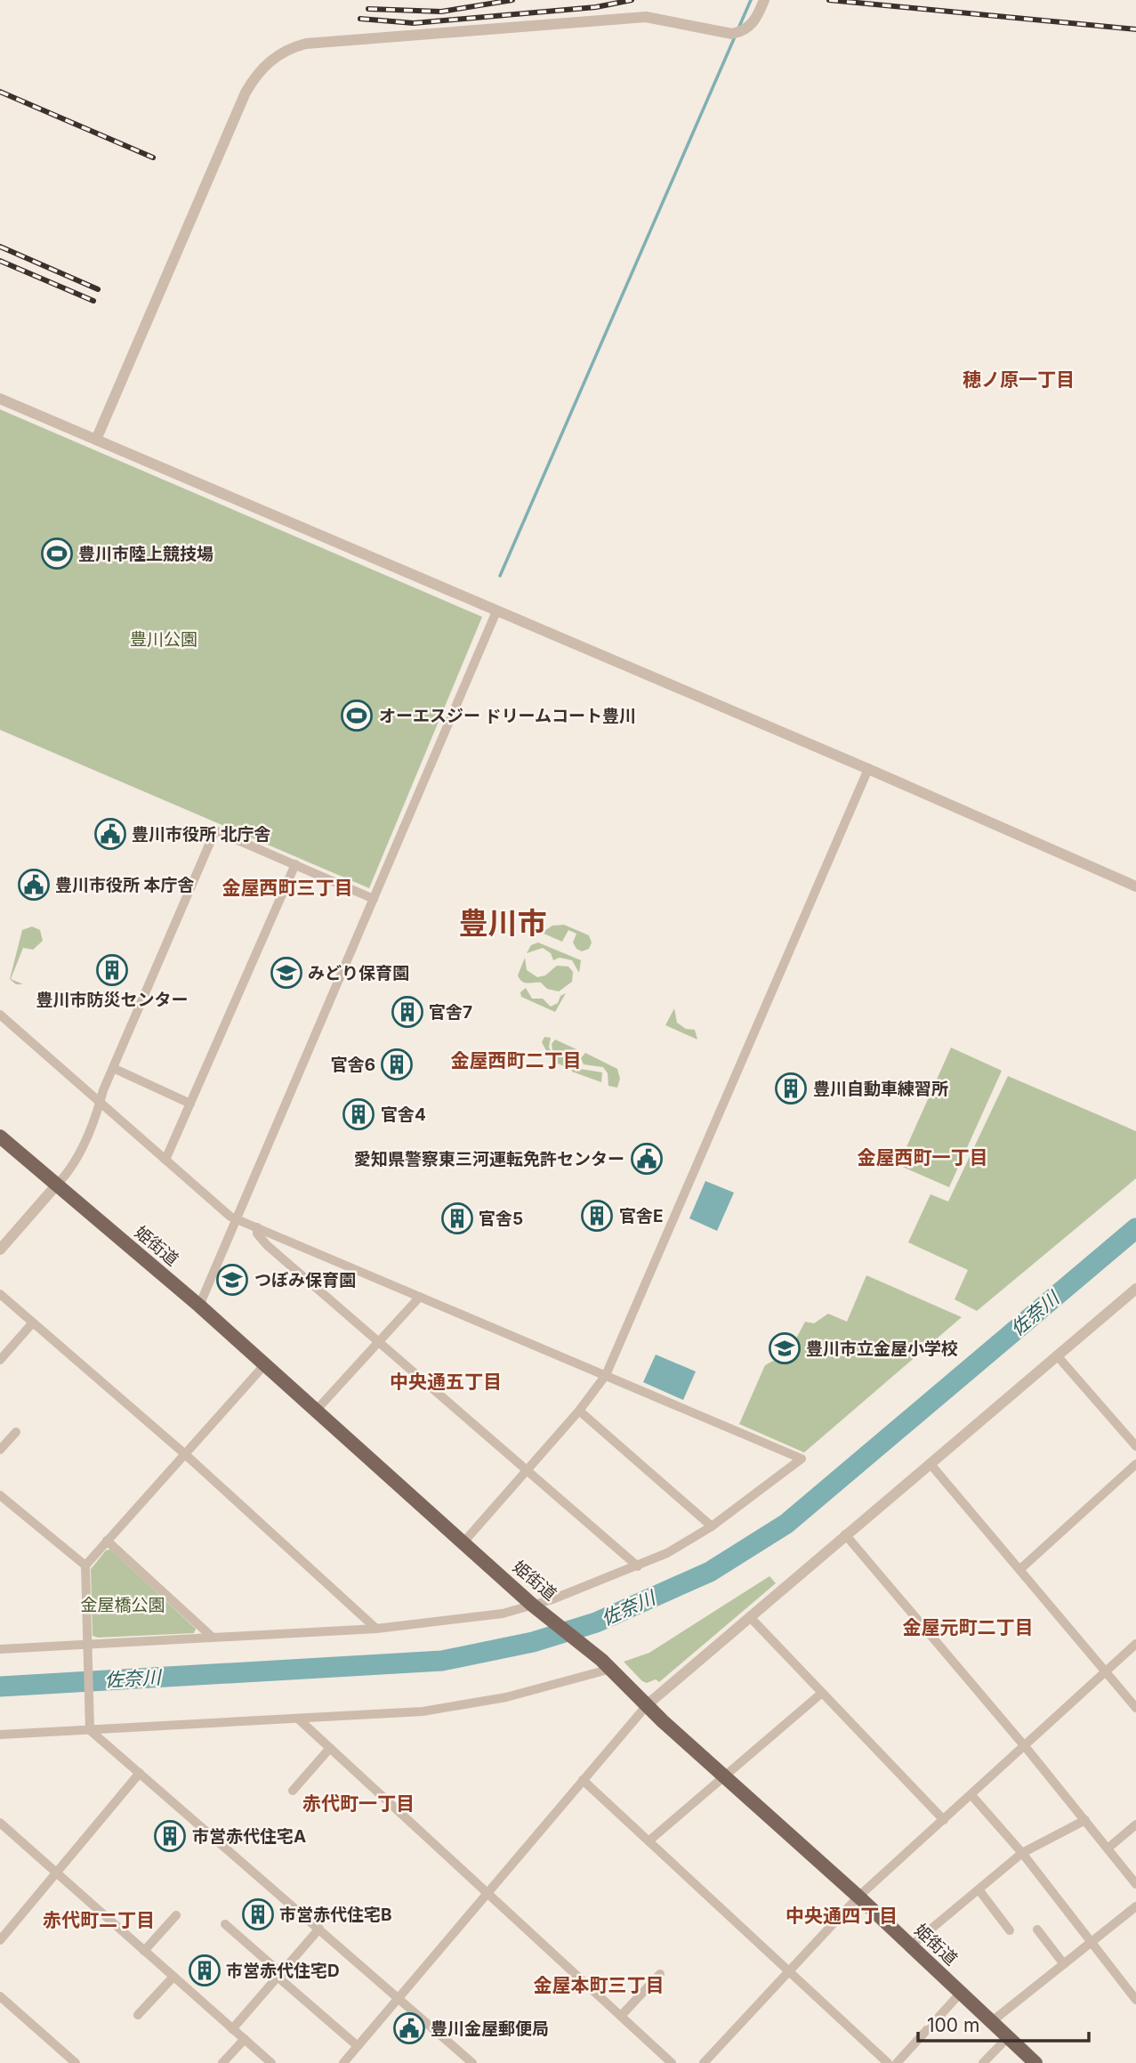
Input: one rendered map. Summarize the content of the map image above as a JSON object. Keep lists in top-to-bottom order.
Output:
{
  "streets": {
    "main road": ["姫街道"]
  },
  "districts": [
    "穂ノ原一丁目",
    "金屋西町三丁目",
    "豊川市",
    "金屋西町二丁目",
    "金屋西町一丁目",
    "中央通五丁目",
    "金屋元町二丁目",
    "赤代町一丁目",
    "中央通四丁目",
    "赤代町二丁目",
    "金屋本町三丁目"
  ],
  "water": ["佐奈川"],
  "parks": ["豊川公園", "金屋橋公園"],
  "places": {
    "sports": ["豊川市陸上競技場", "オーエスジー ドリームコート豊川"],
    "public building": [
      "豊川市役所 北庁舎",
      "豊川市役所 本庁舎",
      "愛知県警察東三河運転免許センター",
      "豊川金屋郵便局"
    ],
    "building": [
      "豊川市防災センター",
      "官舎7",
      "官舎6",
      "豊川自動車練習所",
      "官舎4",
      "官舎E",
      "官舎5",
      "市営赤代住宅A",
      "市営赤代住宅B",
      "市営赤代住宅D"
    ],
    "school or university": ["みどり保育園", "つぼみ保育園", "豊川市立金屋小学校"]
  },
  "scale_bar": "100 m"
}
